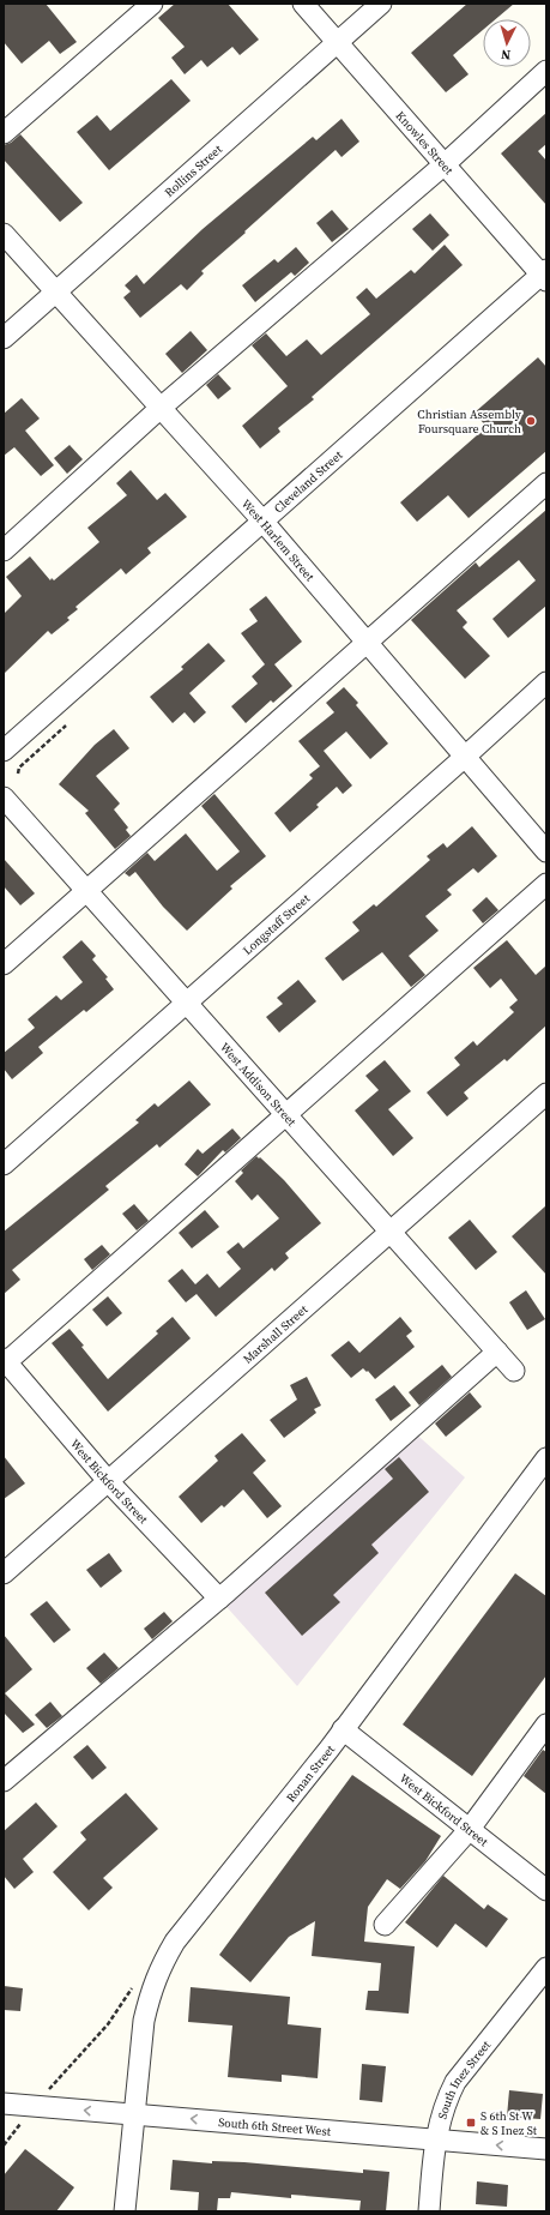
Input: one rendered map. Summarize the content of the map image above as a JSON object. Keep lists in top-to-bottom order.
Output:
{
  "streets": {
    "street": [
      "Knowles Street",
      "Rollins Street",
      "Cleveland Street",
      "West Harlem Street",
      "Longstaff Street",
      "West Addison Street",
      "Marshall Street",
      "West Bickford Street",
      "Ronan Street",
      "South Inez Street",
      "South 6th Street West"
    ]
  },
  "crossings": [
    ["Knowles Street", "Rollins Street"],
    ["Knowles Street", "Cleveland Street"],
    ["Rollins Street", "West Harlem Street"],
    ["Cleveland Street", "West Harlem Street"],
    ["West Harlem Street", "Longstaff Street"],
    ["Longstaff Street", "West Addison Street"],
    ["West Addison Street", "Marshall Street"],
    ["Marshall Street", "West Bickford Street"],
    ["West Bickford Street", "Ronan Street"],
    ["Ronan Street", "South 6th Street West"],
    ["South Inez Street", "South 6th Street West"]
  ],
  "one_way": ["South 6th Street West"],
  "places": {
    "other": ["Christian Assembly Foursquare Church"],
    "transit": ["S 6th St W & S Inez St"]
  },
  "north": "bottom"
}
